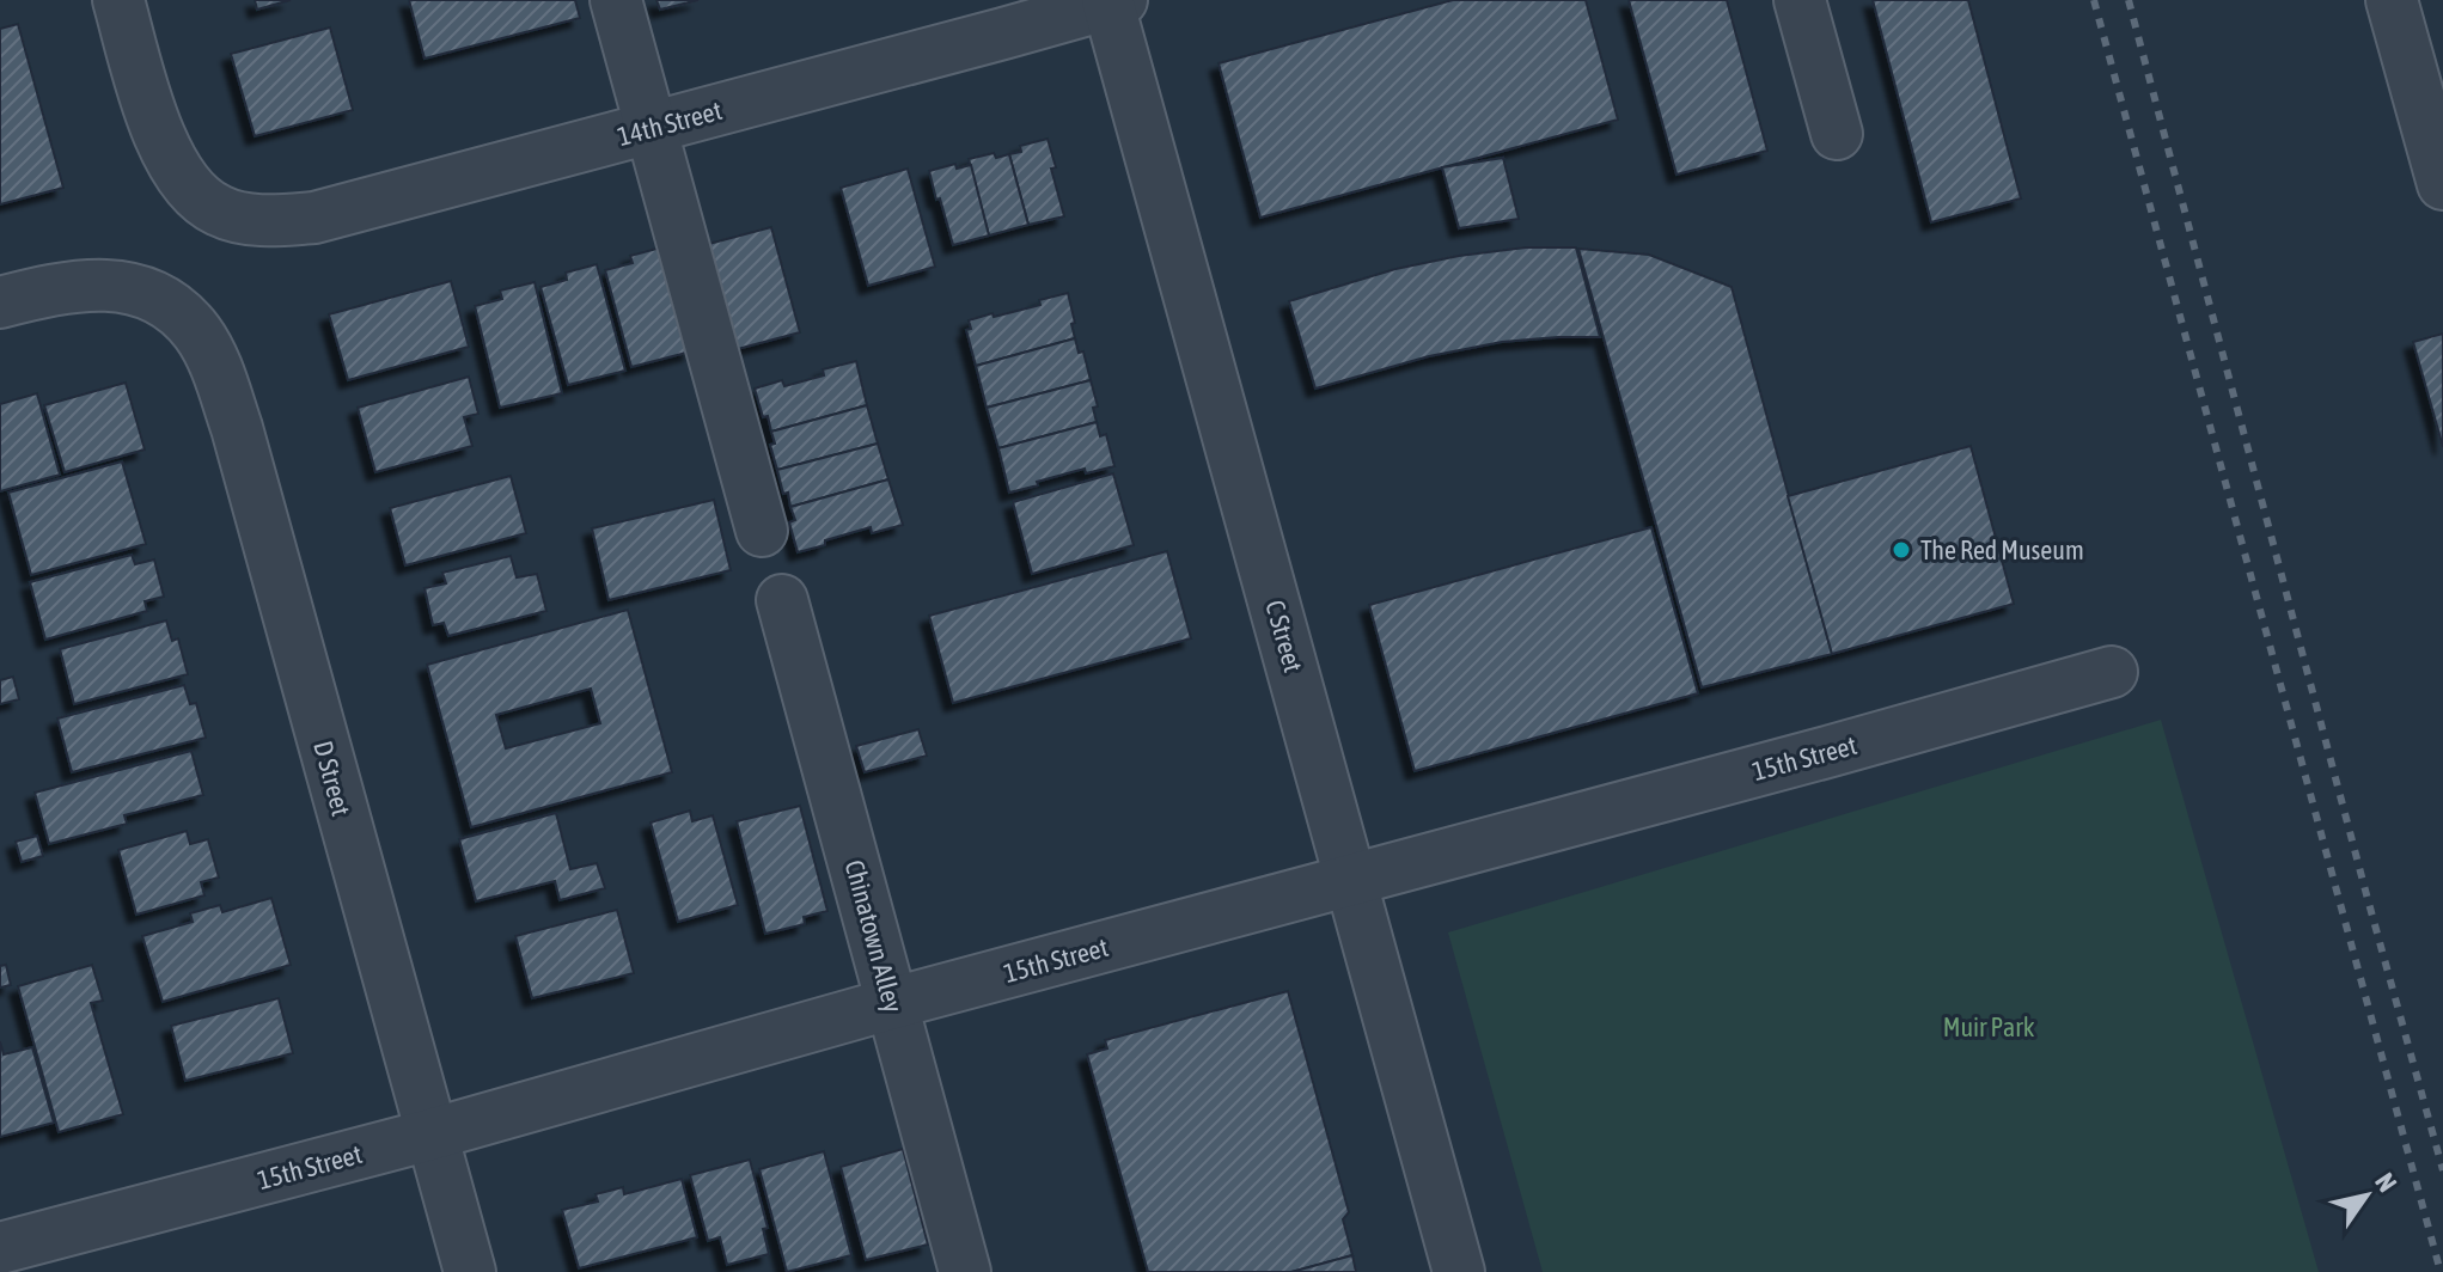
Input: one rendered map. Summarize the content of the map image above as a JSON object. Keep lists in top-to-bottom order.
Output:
{
  "streets": {
    "street": [
      "14th Street",
      "C Street",
      "15th Street",
      "D Street",
      "Chinatown Alley"
    ]
  },
  "crossings": [
    ["14th Street", "C Street"],
    ["C Street", "15th Street"],
    ["15th Street", "D Street"],
    ["15th Street", "Chinatown Alley"]
  ],
  "parks": ["Muir Park"],
  "places": ["The Red Museum"],
  "north": "top right"
}
